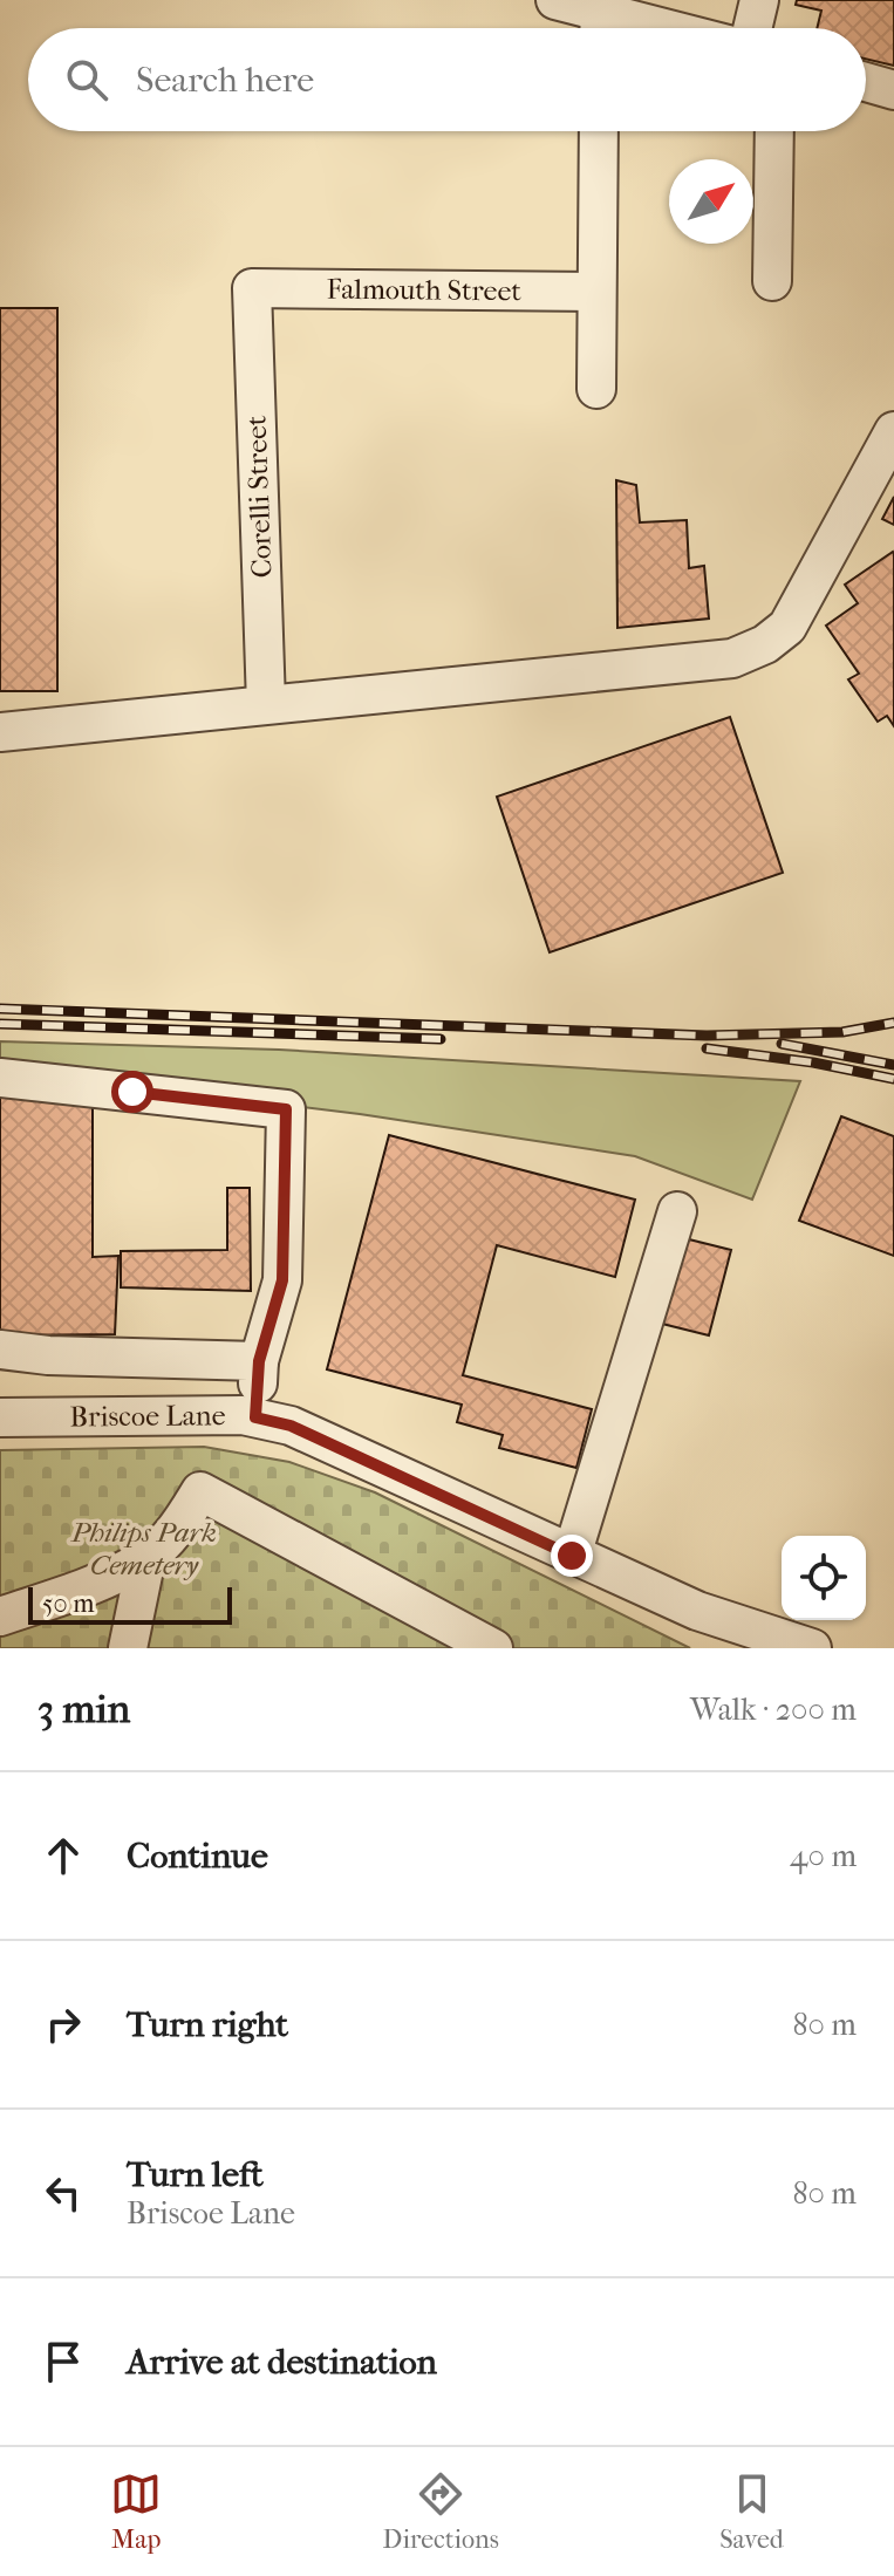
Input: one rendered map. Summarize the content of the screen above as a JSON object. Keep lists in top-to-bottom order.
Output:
{
  "streets": {
    "street": ["Falmouth Street", "Corelli Street", "Briscoe Lane"]
  },
  "crossings": [
    ["Falmouth Street", "Corelli Street"]
  ],
  "parks": ["Philips Park Cemetery"],
  "scale_bar": "50 m",
  "north": "top right",
  "page": {
    "search": "Search here",
    "scale": "50 m",
    "heading": ["3 min", "Walk · 200 m"],
    "list": [
      ["Continue", "40 m"],
      ["Turn right", "80 m"],
      ["Turn left", "Briscoe Lane", "80 m"],
      "Arrive at destination"
    ],
    "nav": ["Map", "Directions", "Saved"]
  }
}
